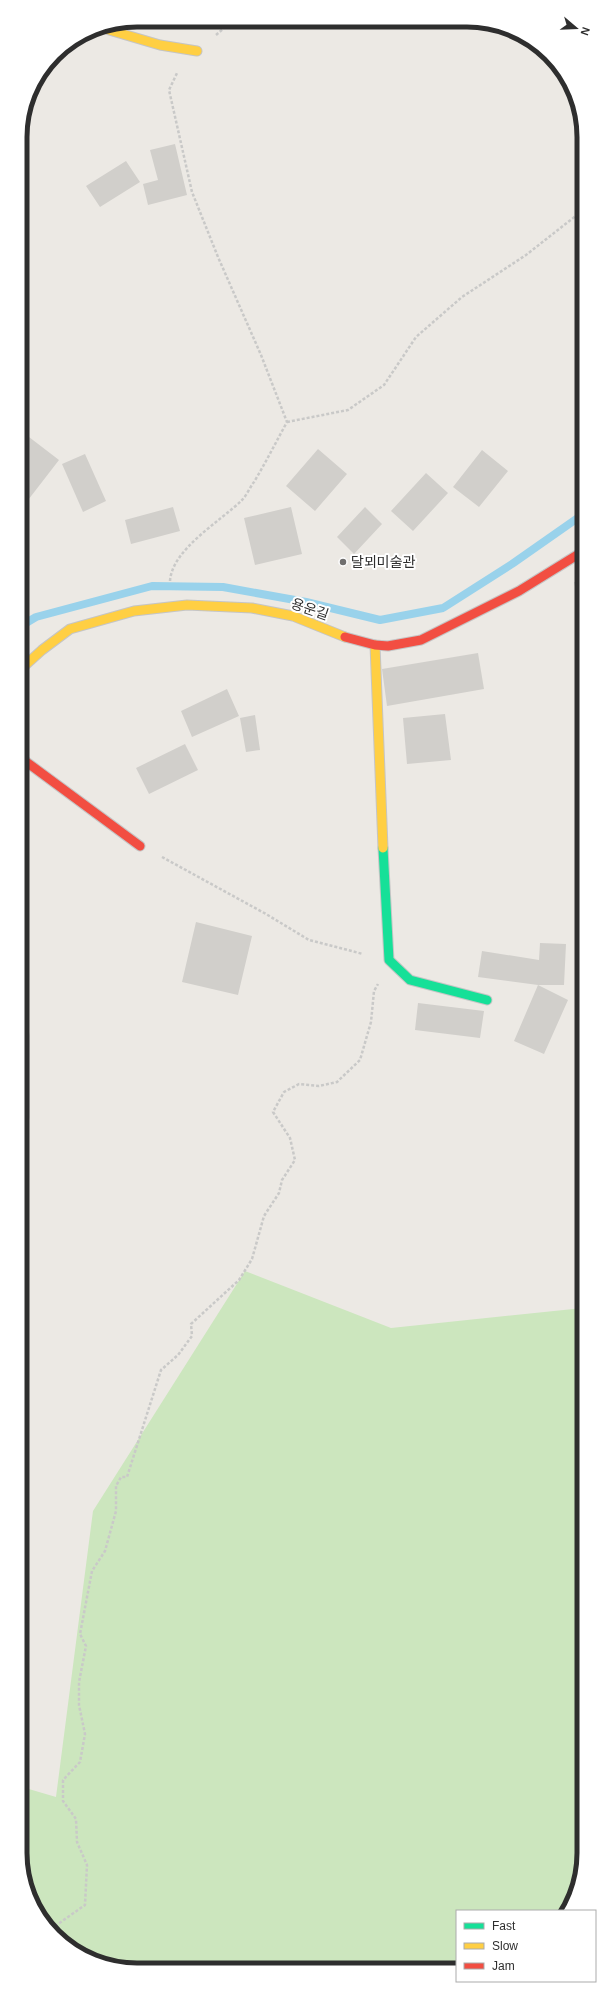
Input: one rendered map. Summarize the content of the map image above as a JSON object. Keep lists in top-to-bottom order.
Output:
{
  "streets": {
    "street": ["용운길"]
  },
  "places": ["달뫼미술관"],
  "legend": ["Fast", "Slow", "Jam"],
  "north": "right"
}
